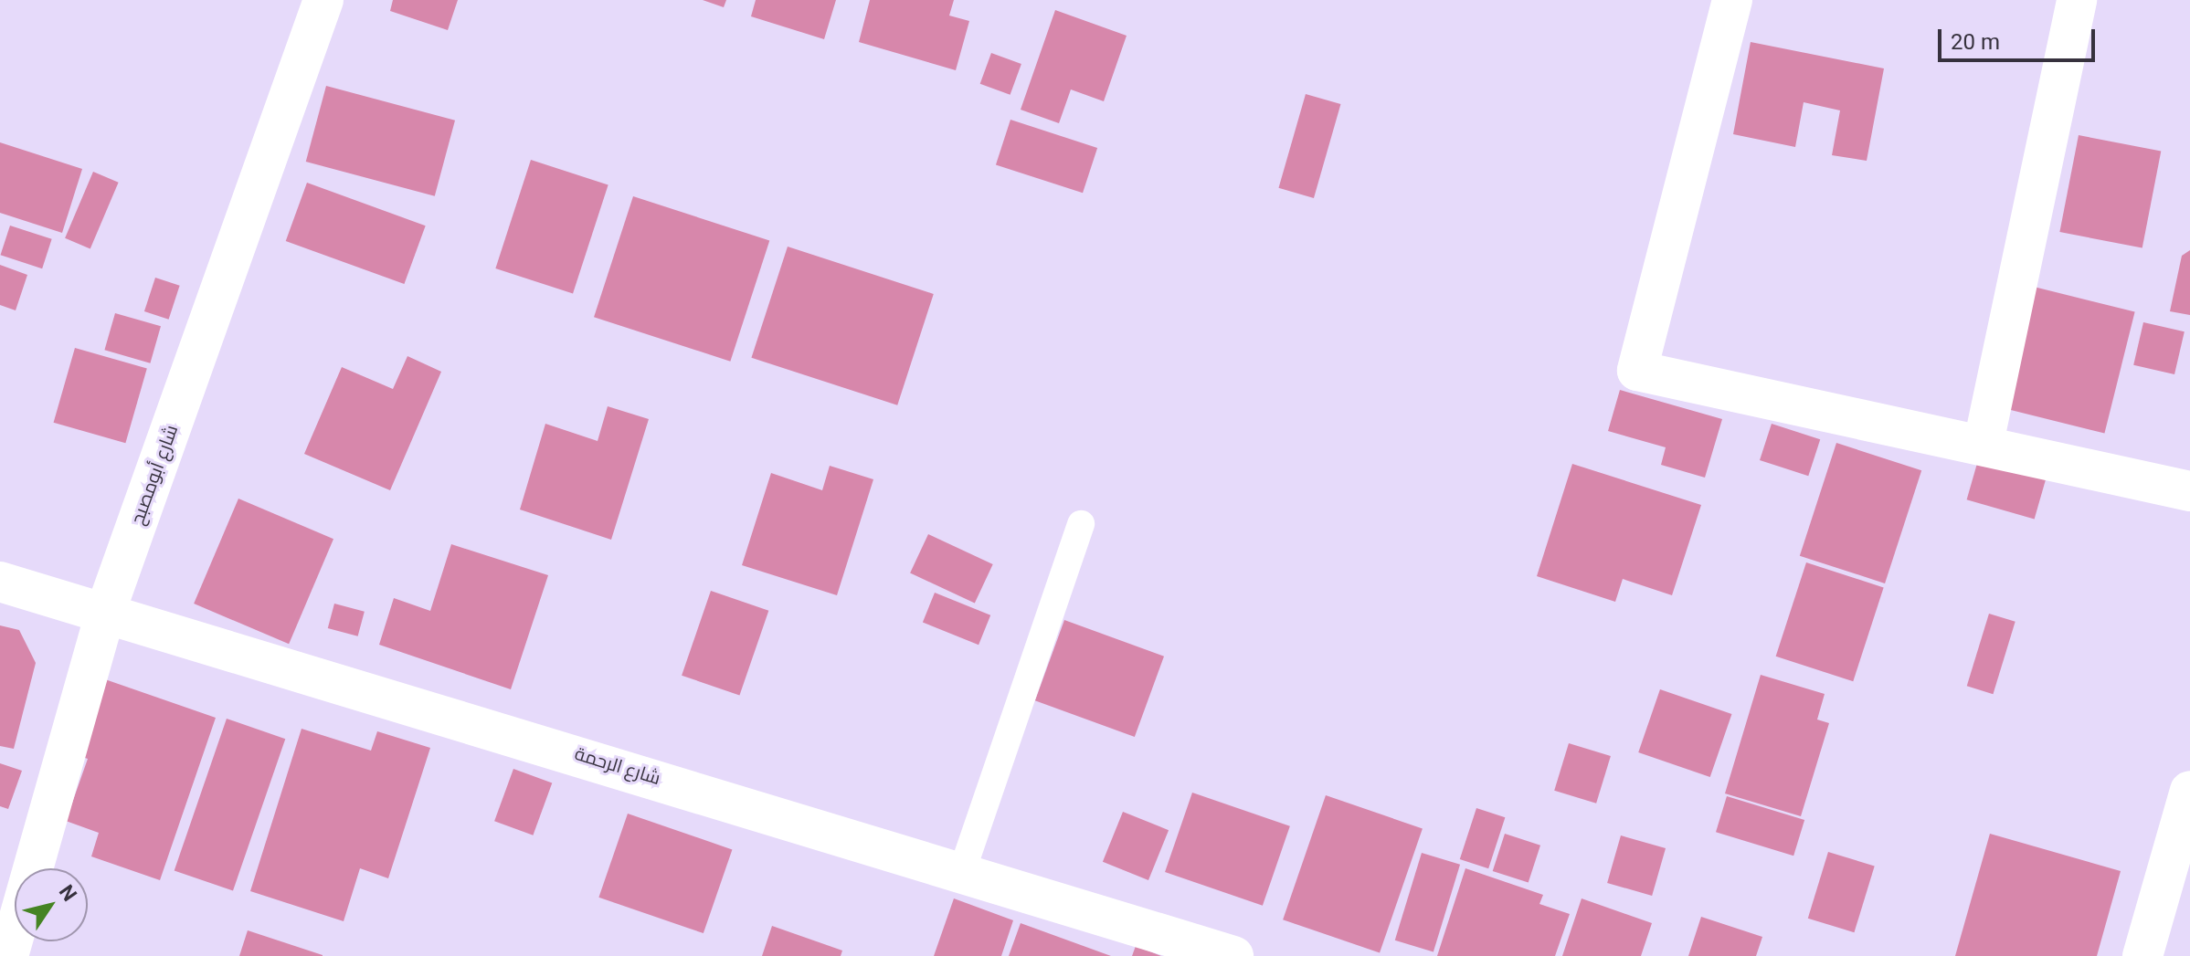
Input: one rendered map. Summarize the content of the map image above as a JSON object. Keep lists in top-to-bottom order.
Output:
{
  "streets": {
    "street": ["شارع أبومصبح", "شارع الرحمة"]
  },
  "crossings": [
    ["شارع أبومصبح", "شارع الرحمة"]
  ],
  "scale_bar": "20 m",
  "north": "top right"
}
